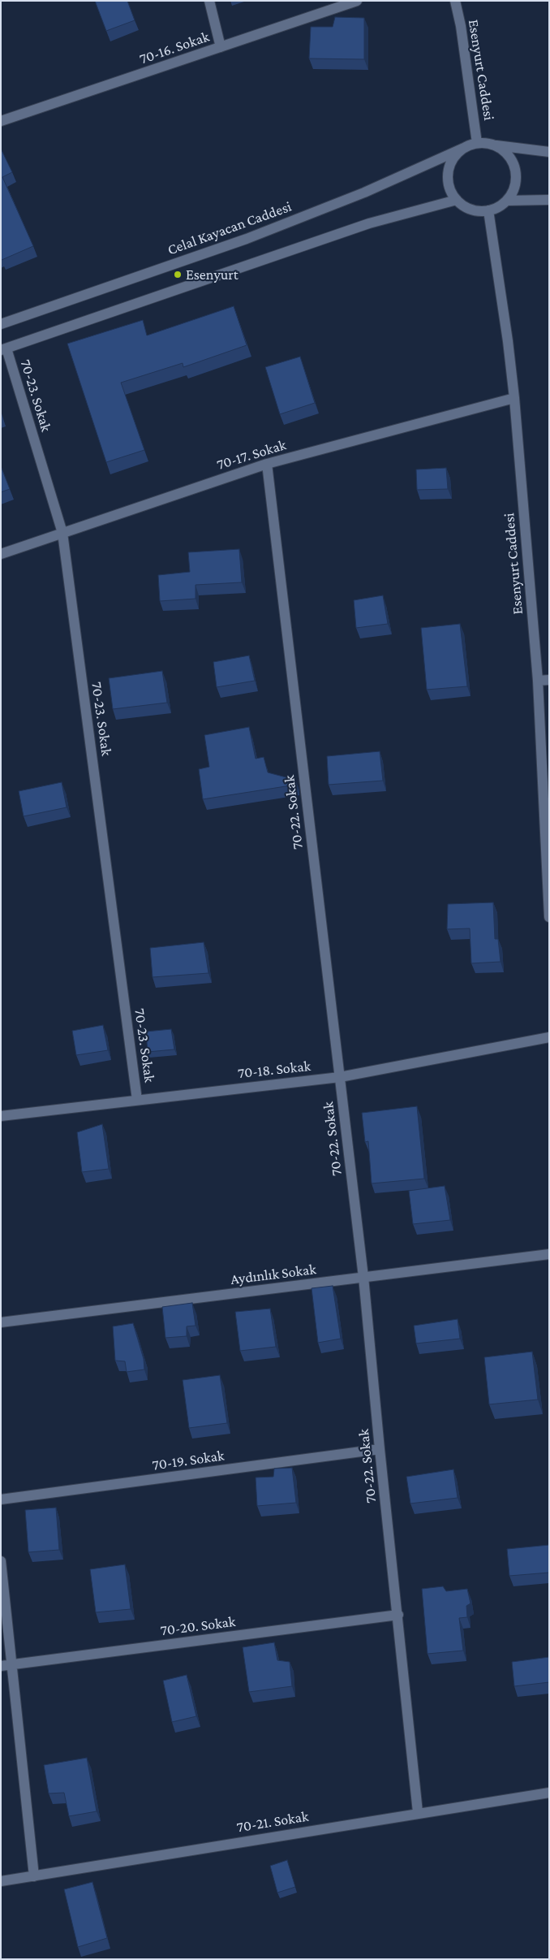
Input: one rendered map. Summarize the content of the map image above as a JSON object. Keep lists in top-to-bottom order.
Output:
{
  "streets": {
    "street": [
      "70-16. Sokak",
      "Esenyurt Caddesi",
      "Celal Kayacan Caddesi",
      "70-23. Sokak",
      "70-17. Sokak",
      "70-22. Sokak",
      "70-18. Sokak",
      "Aydınlık Sokak",
      "70-19. Sokak",
      "70-20. Sokak",
      "70-21. Sokak"
    ]
  },
  "crossings": [
    ["Esenyurt Caddesi", "Celal Kayacan Caddesi"],
    ["Esenyurt Caddesi", "70-17. Sokak"],
    ["70-23. Sokak", "70-17. Sokak"],
    ["70-23. Sokak", "70-18. Sokak"],
    ["70-17. Sokak", "70-22. Sokak"],
    ["70-22. Sokak", "70-18. Sokak"],
    ["70-22. Sokak", "Aydınlık Sokak"],
    ["70-22. Sokak", "70-19. Sokak"],
    ["70-22. Sokak", "70-20. Sokak"],
    ["70-22. Sokak", "70-21. Sokak"]
  ],
  "places": ["Esenyurt"]
}
